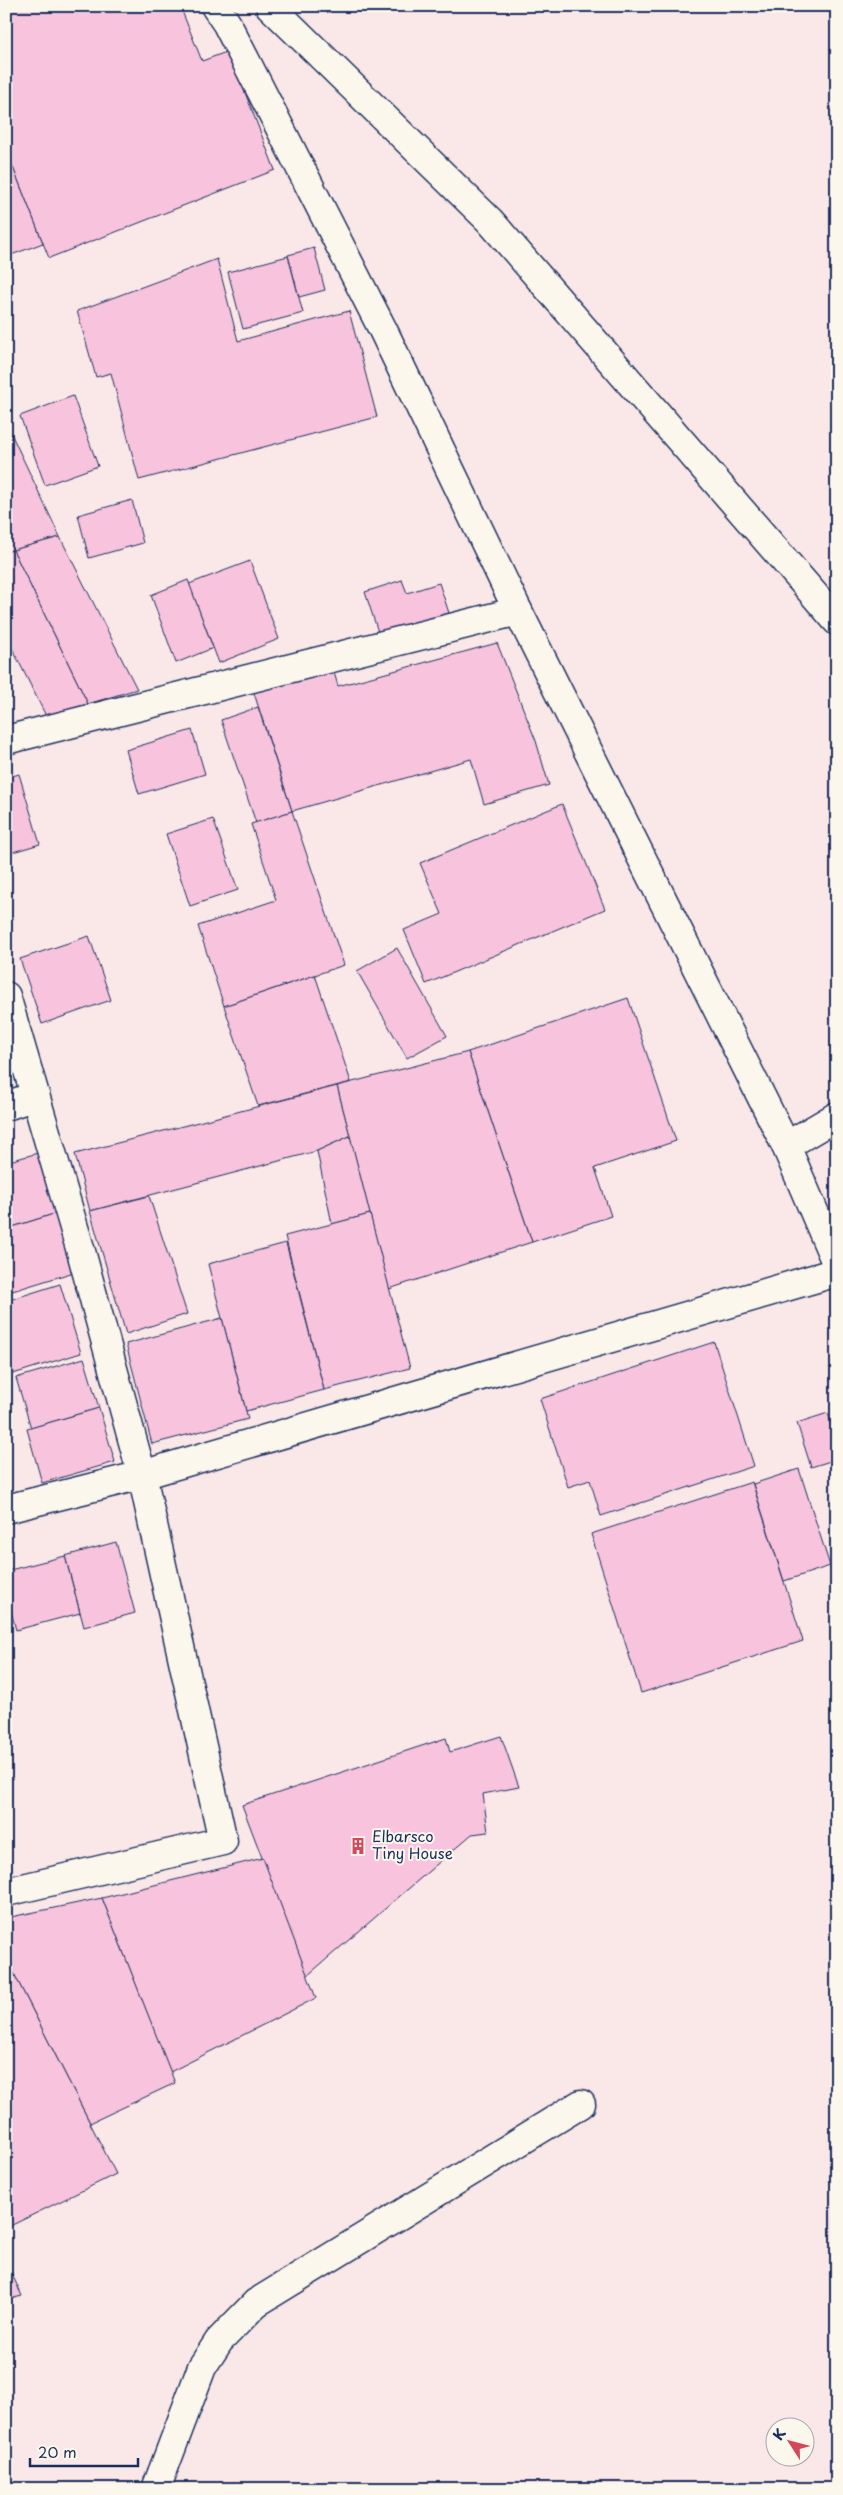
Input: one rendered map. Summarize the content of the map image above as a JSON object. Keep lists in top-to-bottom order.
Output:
{
  "places": {
    "building": ["Elbarsco Tiny House"]
  },
  "scale_bar": "20 m",
  "north": "top left"
}
